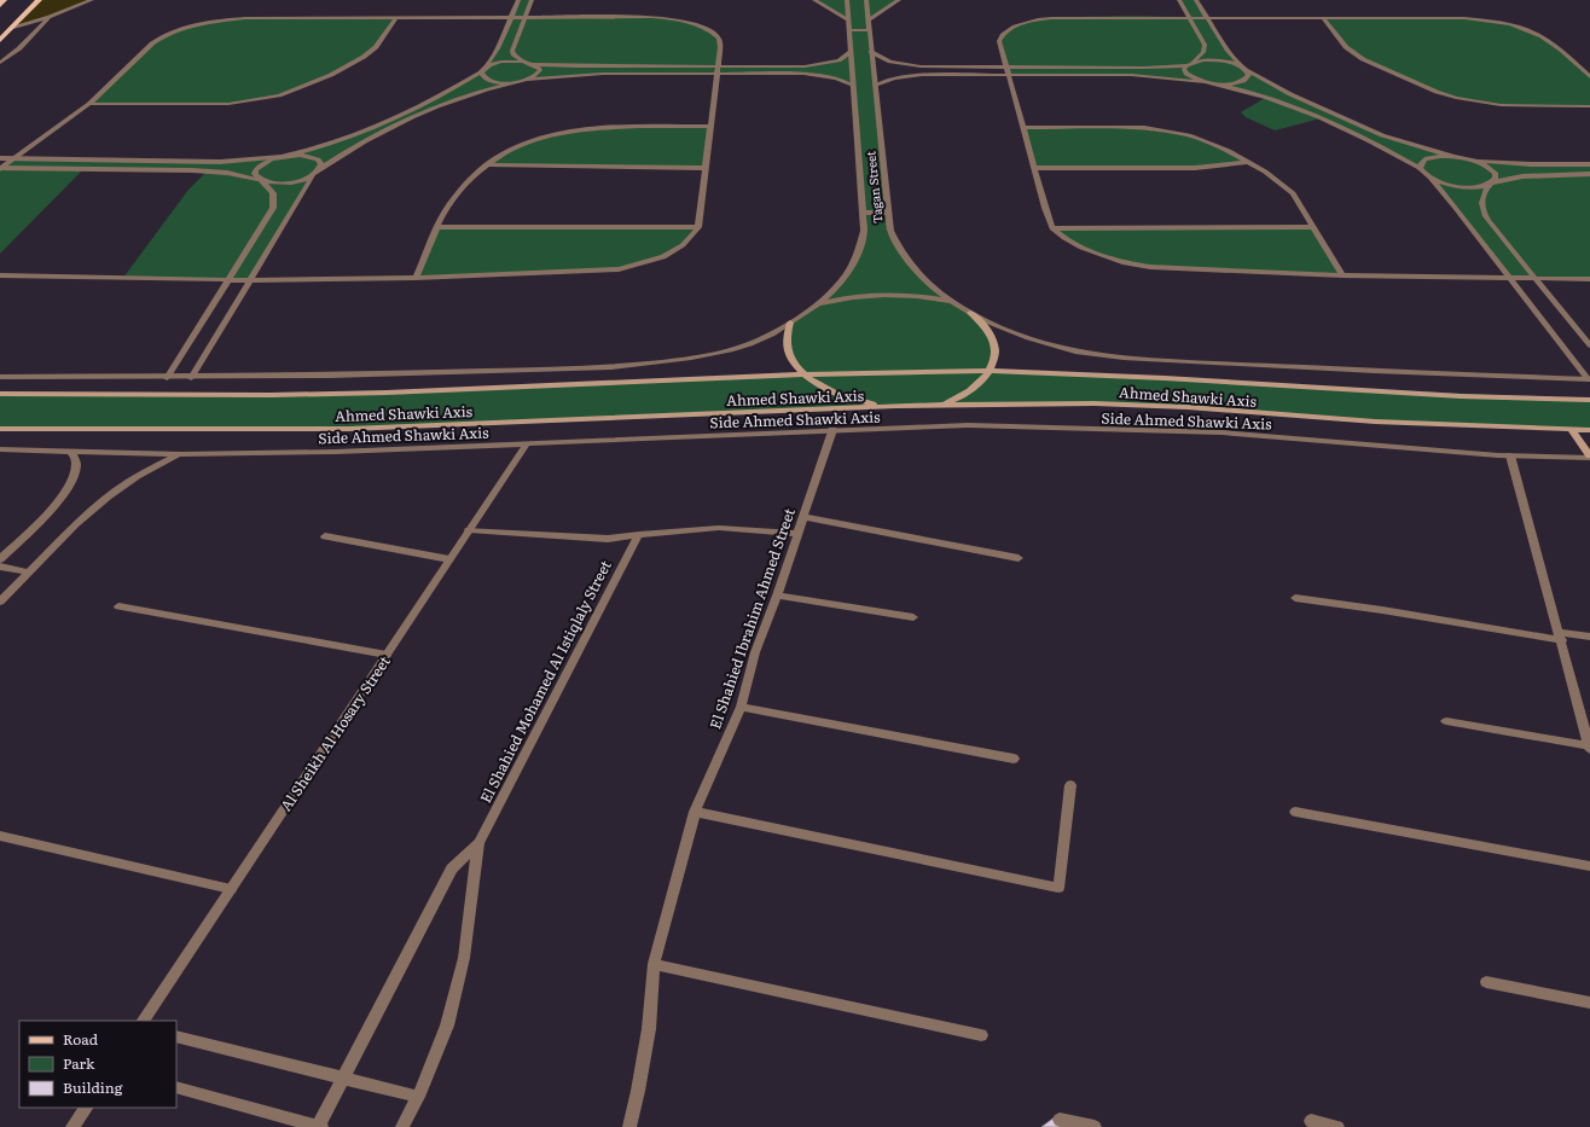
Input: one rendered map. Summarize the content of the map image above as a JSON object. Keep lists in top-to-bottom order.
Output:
{
  "streets": {
    "main road": ["Ahmed Shawki Axis"],
    "street": [
      "Tagan Street",
      "Side Ahmed Shawki Axis",
      "El Shahied Ibrahim Ahmed Street",
      "El Shahied Mohamed Al Istiqlaly Street",
      "Al Sheikh Al Hosary Street"
    ]
  },
  "crossings": [
    ["Side Ahmed Shawki Axis", "El Shahied Ibrahim Ahmed Street"],
    ["Side Ahmed Shawki Axis", "Al Sheikh Al Hosary Street"]
  ],
  "legend": ["Road", "Park", "Building"]
}
